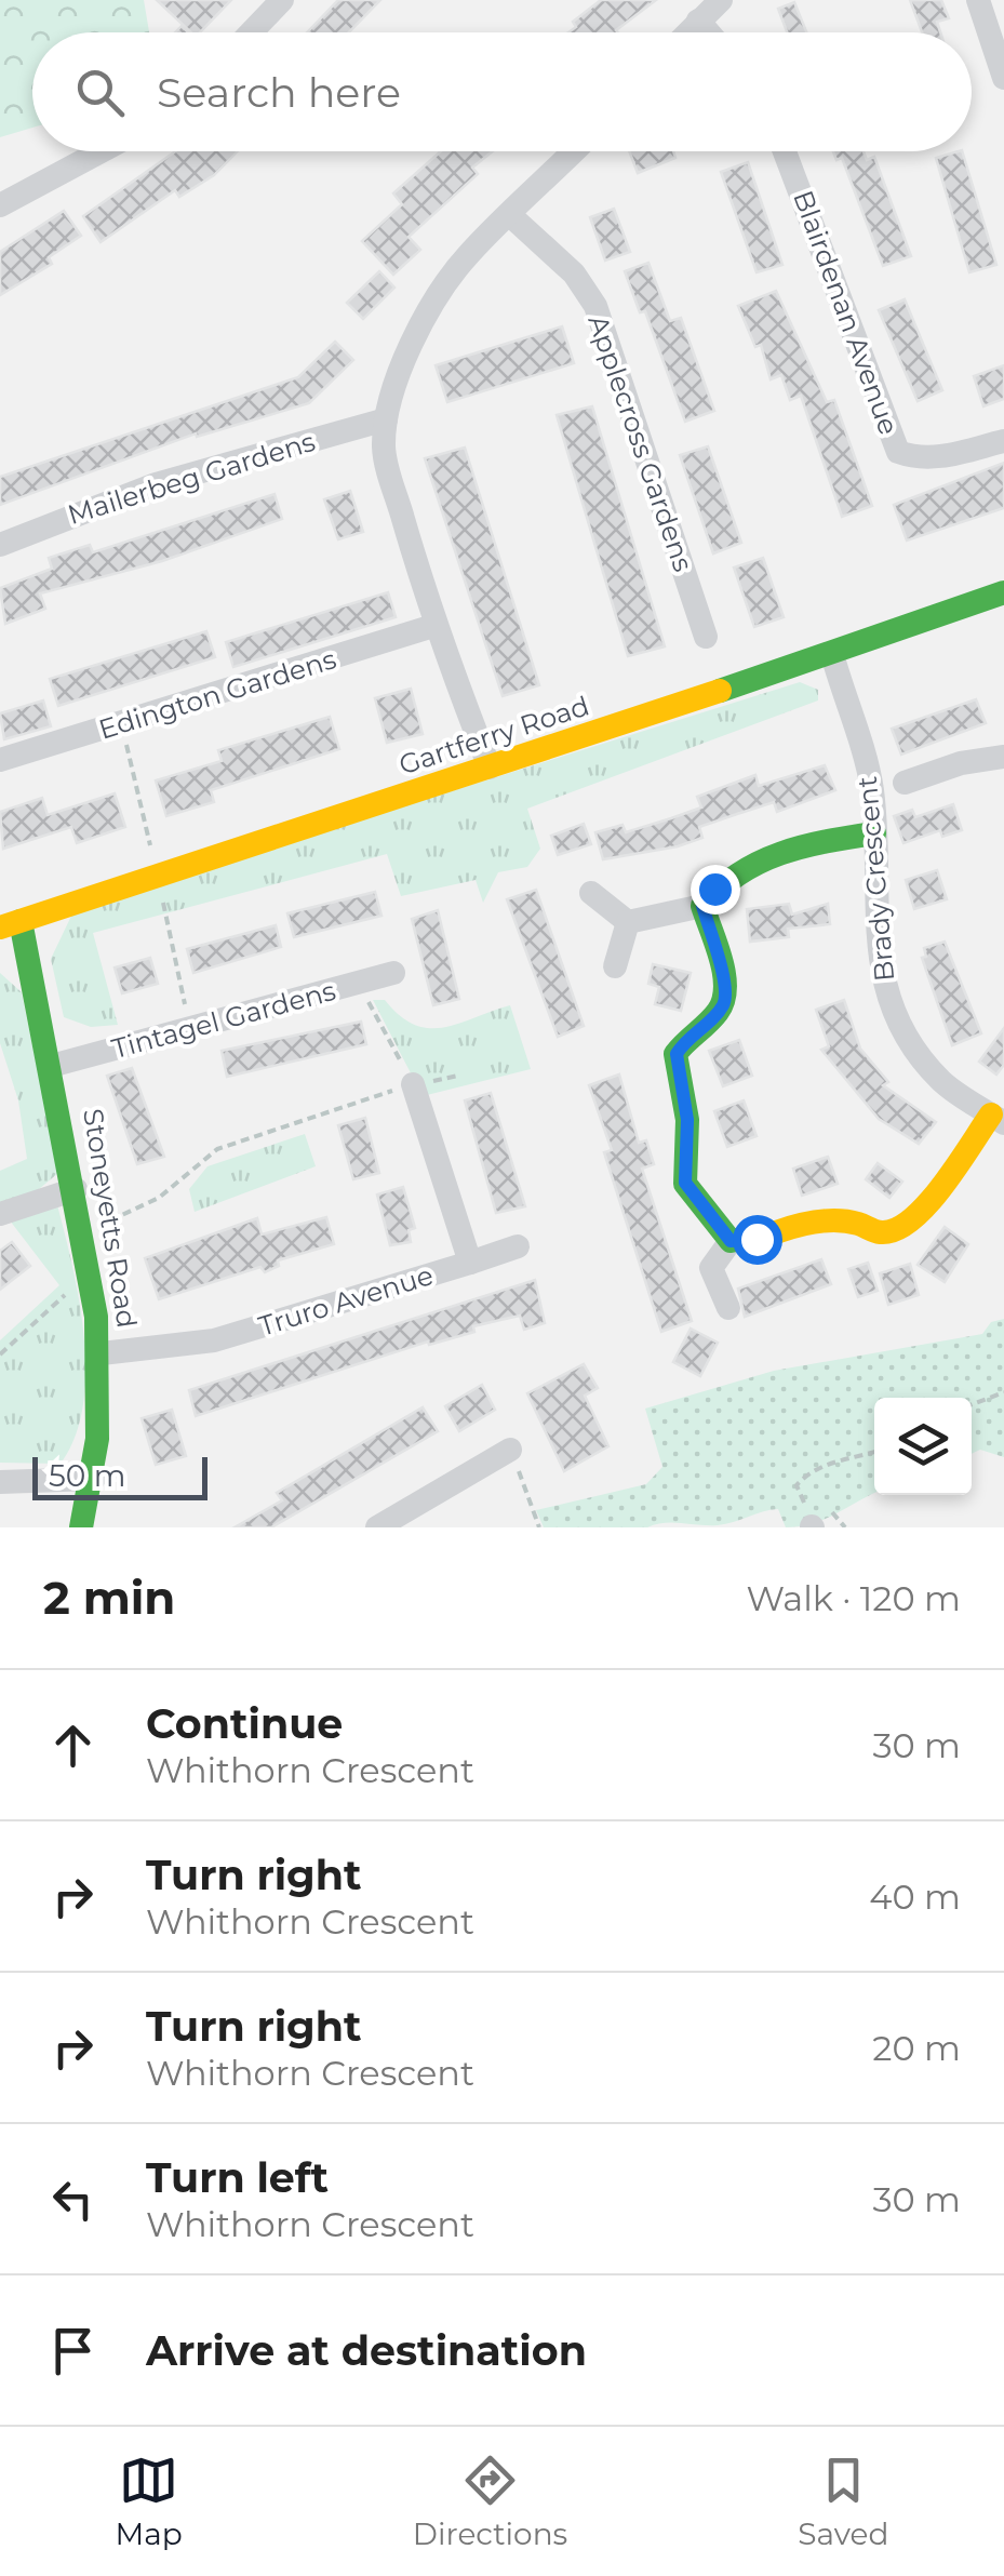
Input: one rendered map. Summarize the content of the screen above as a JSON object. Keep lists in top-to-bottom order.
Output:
{
  "streets": {
    "street": [
      "Blairdenan Avenue",
      "Applecross Gardens",
      "Mailerbeg Gardens",
      "Edington Gardens",
      "Gartferry Road",
      "Brady Crescent",
      "Tintagel Gardens",
      "Stoneyetts Road",
      "Truro Avenue"
    ]
  },
  "crossings": [
    ["Gartferry Road", "Brady Crescent"],
    ["Gartferry Road", "Stoneyetts Road"],
    ["Tintagel Gardens", "Stoneyetts Road"],
    ["Stoneyetts Road", "Truro Avenue"]
  ],
  "scale_bar": "50 m",
  "page": {
    "search": "Search here",
    "scale": "50 m",
    "heading": ["2 min", "Walk · 120 m"],
    "list": [
      ["Continue", "Whithorn Crescent", "30 m"],
      ["Turn right", "Whithorn Crescent", "40 m"],
      ["Turn right", "Whithorn Crescent", "20 m"],
      ["Turn left", "Whithorn Crescent", "30 m"],
      "Arrive at destination"
    ],
    "nav": ["Map", "Directions", "Saved"]
  }
}
